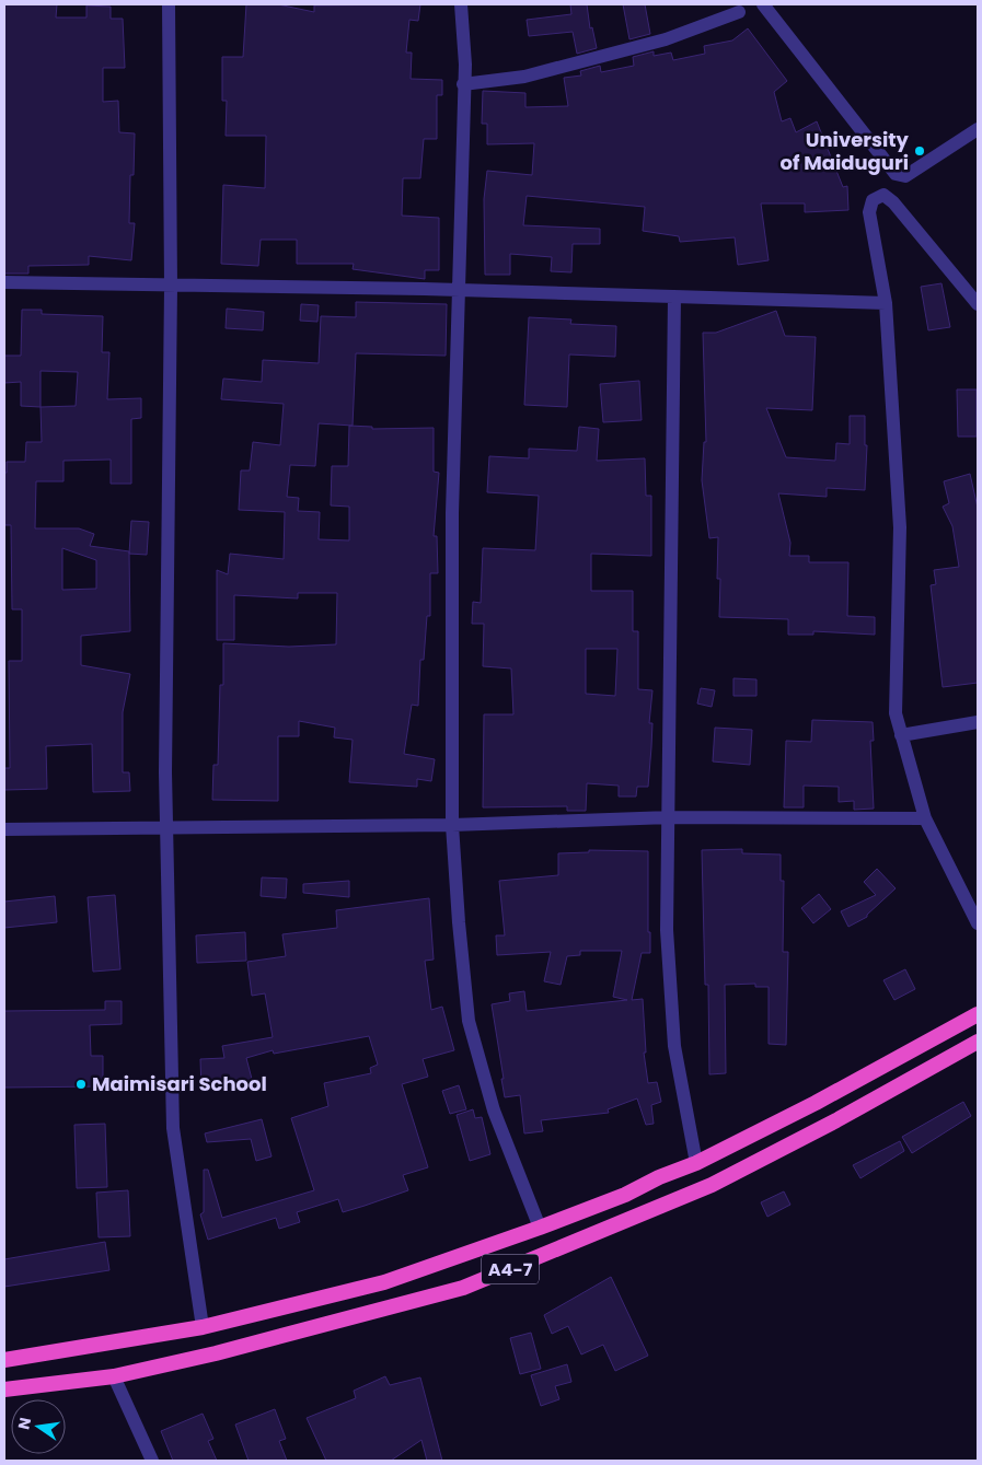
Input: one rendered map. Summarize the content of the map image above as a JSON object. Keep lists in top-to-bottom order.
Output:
{
  "streets": {
    "highway": ["A4-7"]
  },
  "places": ["University of Maiduguri", "Maimisari School"],
  "north": "left"
}
